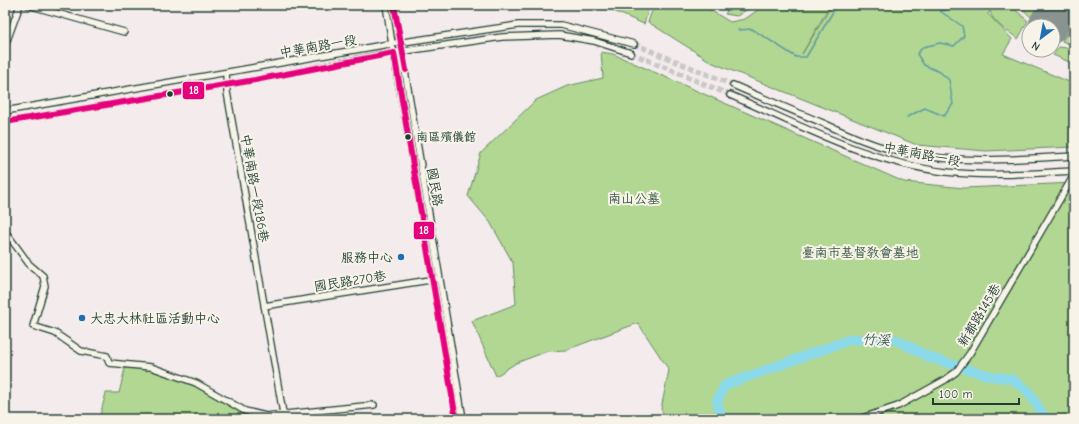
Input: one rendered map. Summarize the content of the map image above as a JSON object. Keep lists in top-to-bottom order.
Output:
{
  "streets": {
    "street": [
      "中華南路一段",
      "國民路",
      "中華南路一段186巷",
      "國民路270巷",
      "新都路145巷"
    ]
  },
  "crossings": [
    ["中華南路一段", "國民路"],
    ["中華南路一段", "中華南路一段186巷"],
    ["國民路", "國民路270巷"],
    ["中華南路一段186巷", "國民路270巷"]
  ],
  "water": ["竹溪"],
  "parks": ["南山公墓", "臺南市基督教會墓地"],
  "places": ["南區殯儀館", "服務中心", "大忠大林社區活動中心"],
  "lines": ["transit line 18"],
  "scale_bar": "100 m",
  "north": "bottom left"
}
